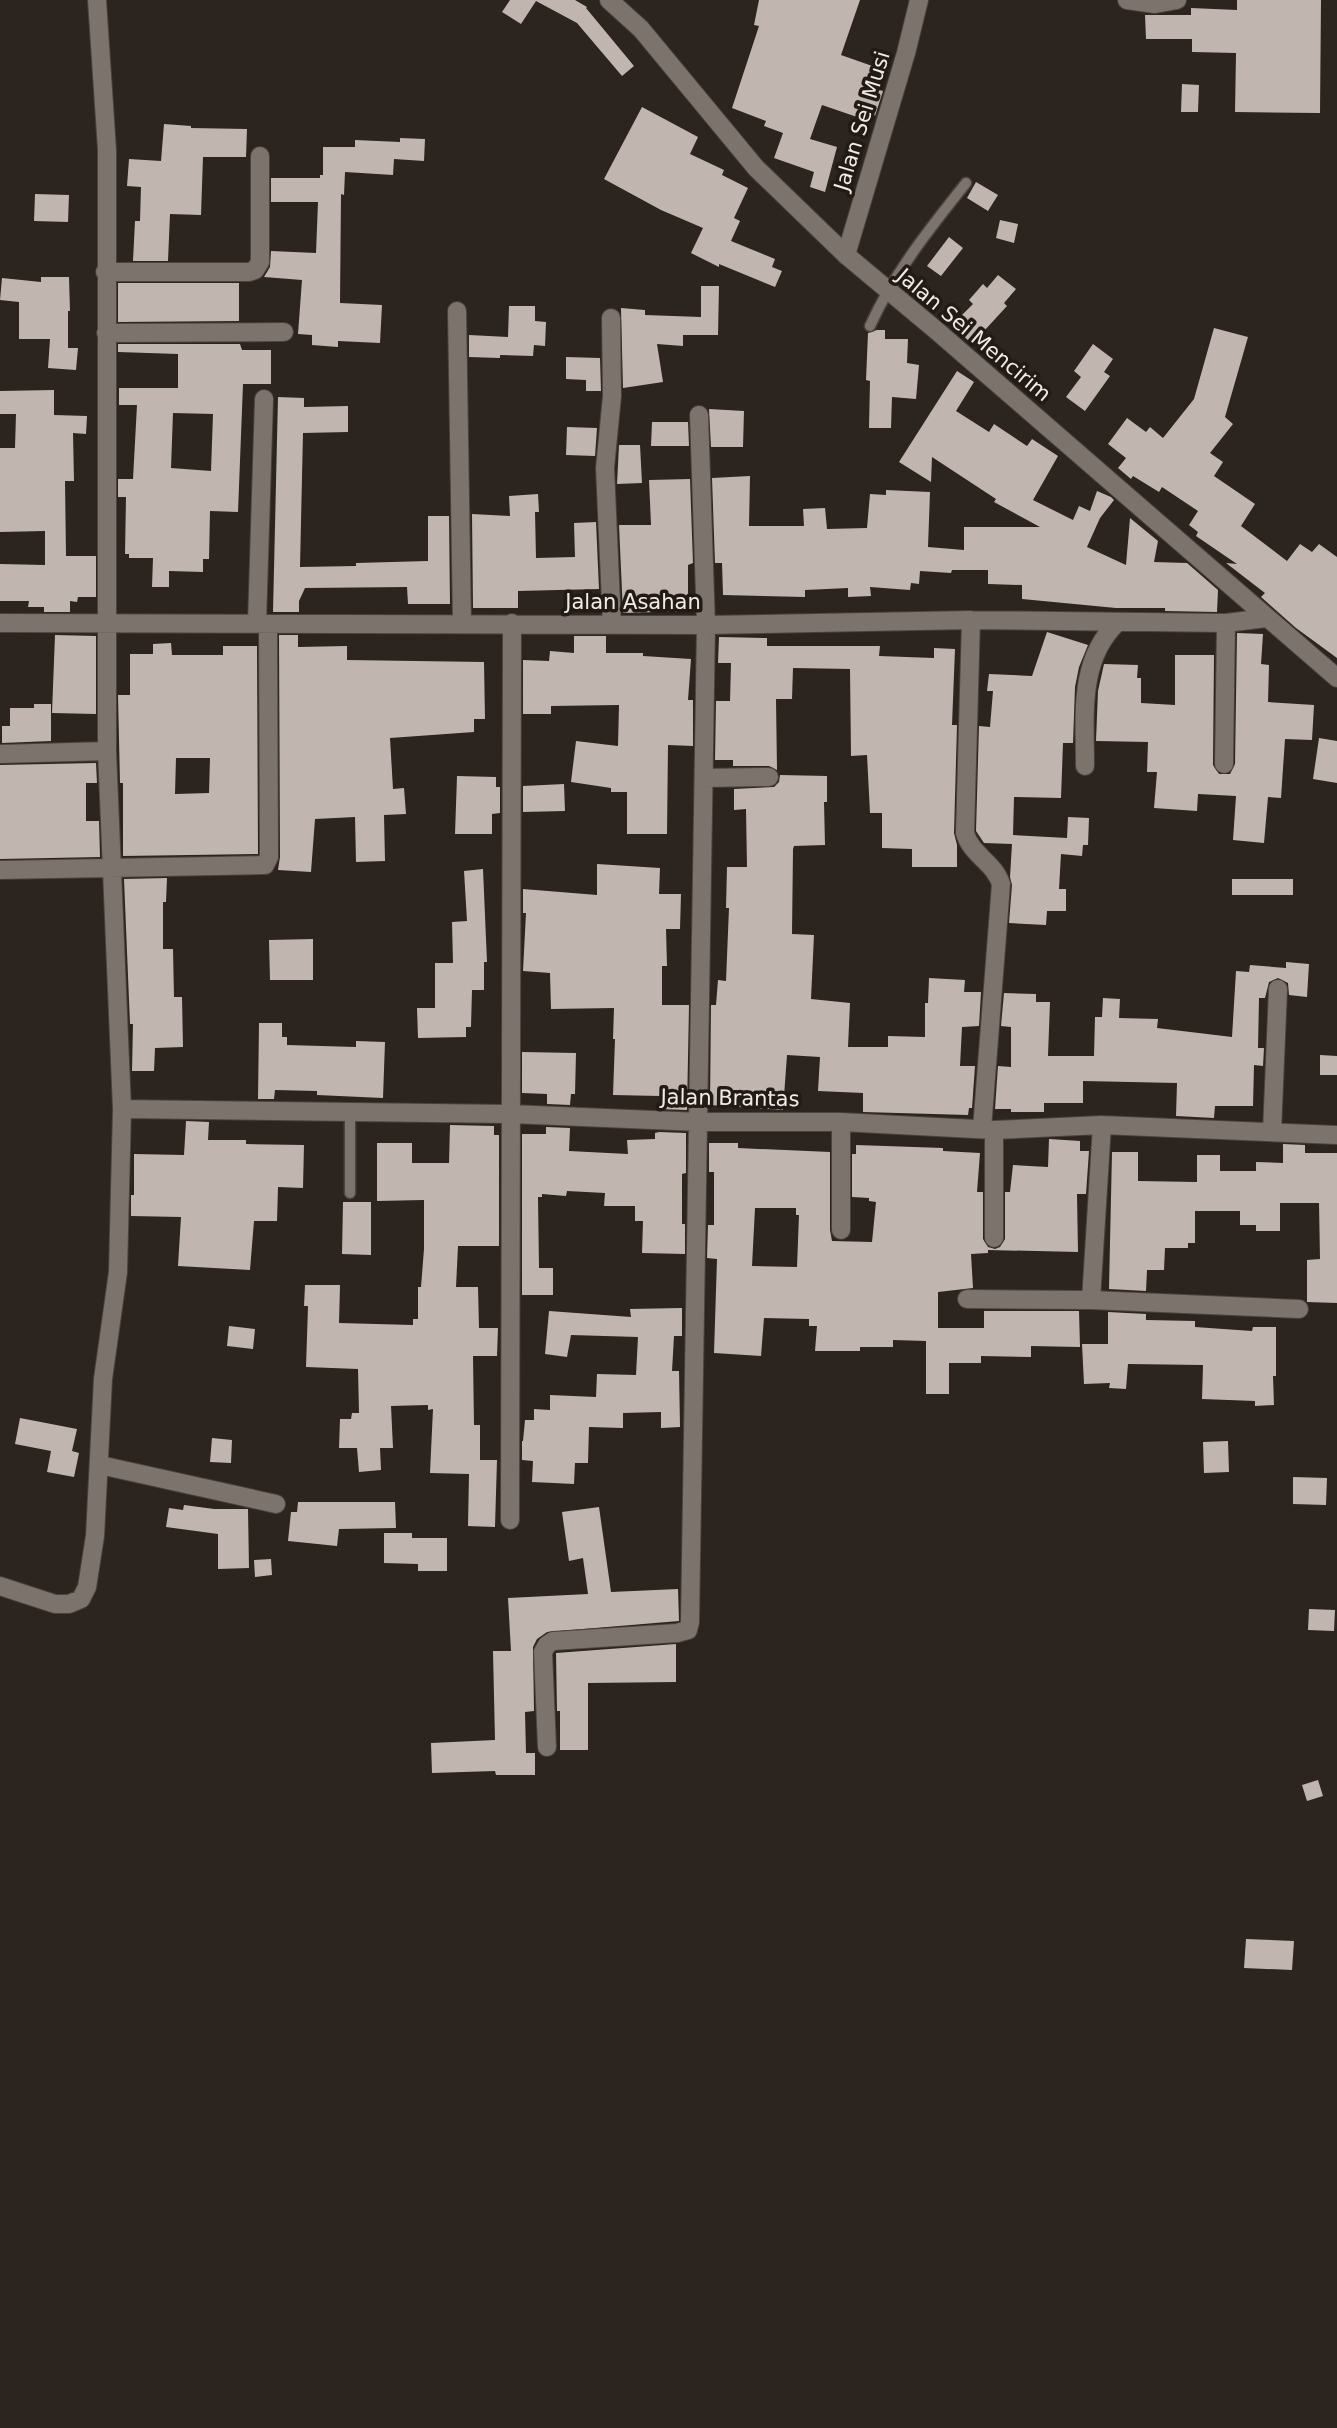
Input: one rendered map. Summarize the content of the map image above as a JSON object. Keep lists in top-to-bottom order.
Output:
{
  "streets": {
    "street": [
      "Jalan Sei Musi",
      "Jalan Sei Mencirim",
      "Jalan Asahan",
      "Jalan Brantas"
    ]
  },
  "crossings": [
    ["Jalan Sei Musi", "Jalan Sei Mencirim"],
    ["Jalan Sei Mencirim", "Jalan Asahan"]
  ]
}
